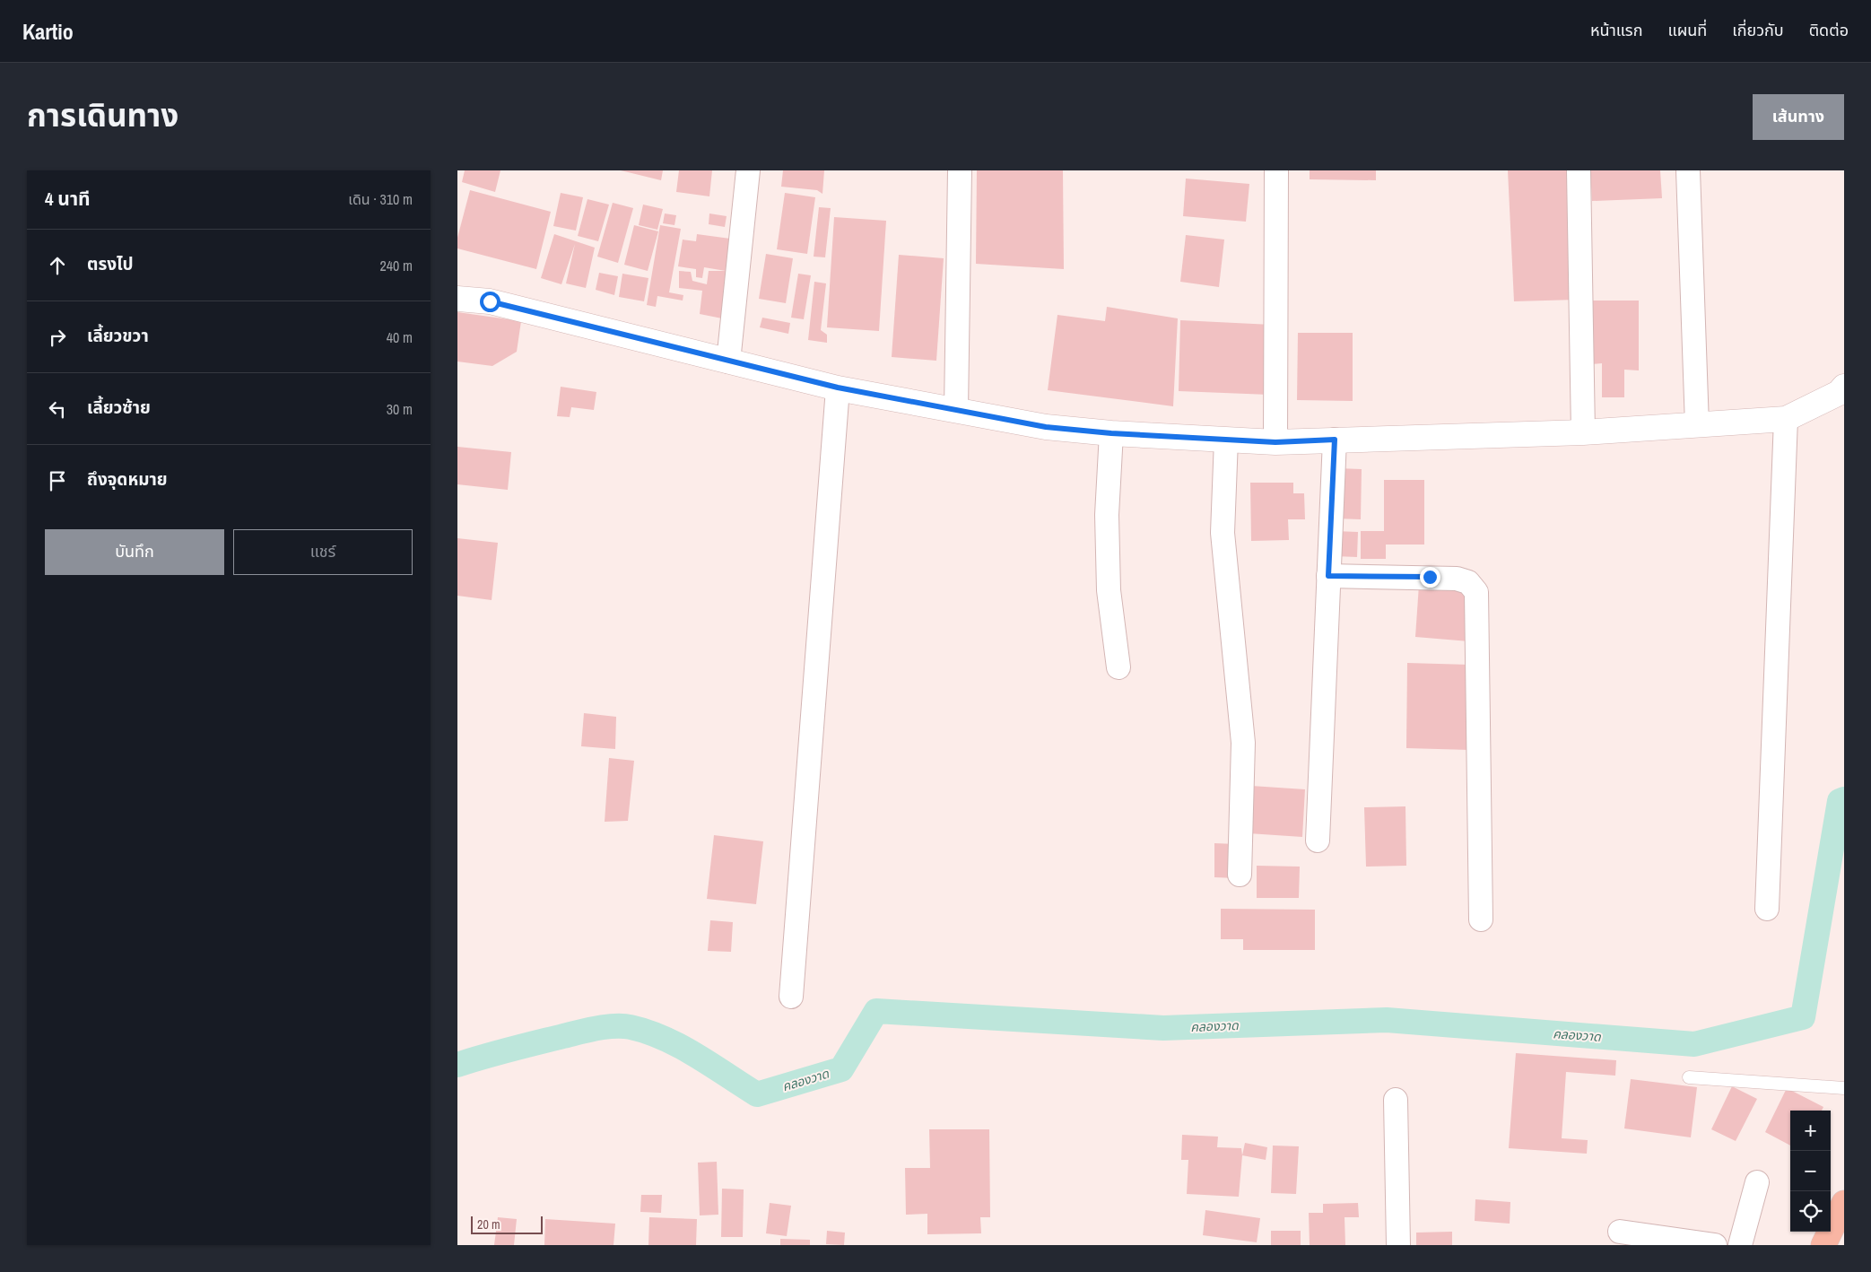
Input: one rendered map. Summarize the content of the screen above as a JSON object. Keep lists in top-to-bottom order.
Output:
{
  "water": ["คลองวาด"],
  "scale_bar": "20 m",
  "page": {
    "header": "Kartio",
    "nav": [
      "หน้าแรก",
      "แผนที่",
      "เกี่ยวกับ",
      "ติดต่อ"
    ],
    "title": "การเดินทาง",
    "buttons": [
      "เส้นทาง",
      ["บันทึก", "แชร์"]
    ],
    "heading": ["4 นาที", "เดิน · 310 m"],
    "list": [
      ["ตรงไป", "240 m"],
      ["เลี้ยวขวา", "40 m"],
      ["เลี้ยวซ้าย", "30 m"],
      "ถึงจุดหมาย"
    ],
    "map_buttons": ["+", "−"],
    "scale": "20 m"
  }
}
